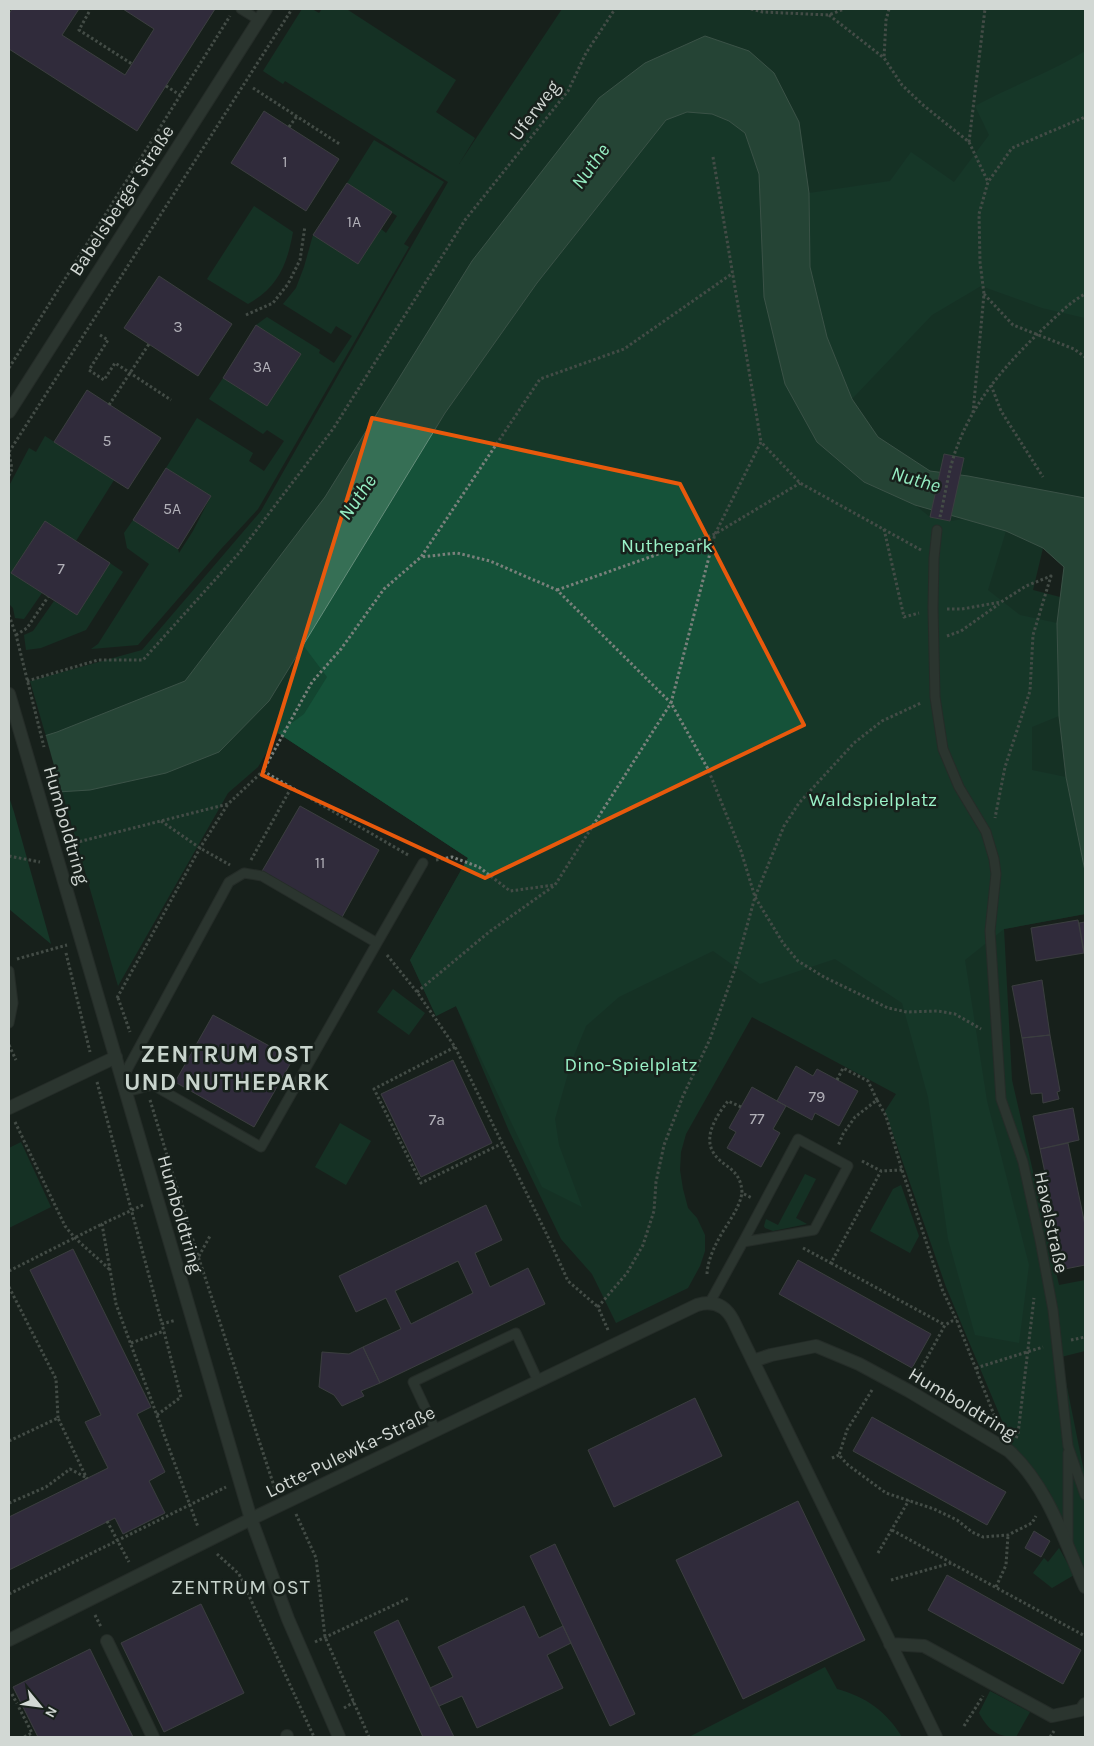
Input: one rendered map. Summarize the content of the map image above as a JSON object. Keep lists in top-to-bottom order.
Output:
{
  "streets": {
    "street": ["Babelsberger Straße", "Humboldtring", "Lotte-Pulewka-Straße"],
    "lane": ["Havelstraße"],
    "path": ["Uferweg"]
  },
  "crossings": [
    ["Humboldtring", "Lotte-Pulewka-Straße"]
  ],
  "districts": ["ZENTRUM OST UND NUTHEPARK", "ZENTRUM OST"],
  "water": ["Nuthe"],
  "parks": ["Nuthepark", "Waldspielplatz", "Dino-Spielplatz"],
  "house_numbers": [
    "1",
    "1A",
    "3",
    "3A",
    "5",
    "5A",
    "7",
    "11",
    "79",
    "77",
    "7a"
  ],
  "north": "bottom right"
}
